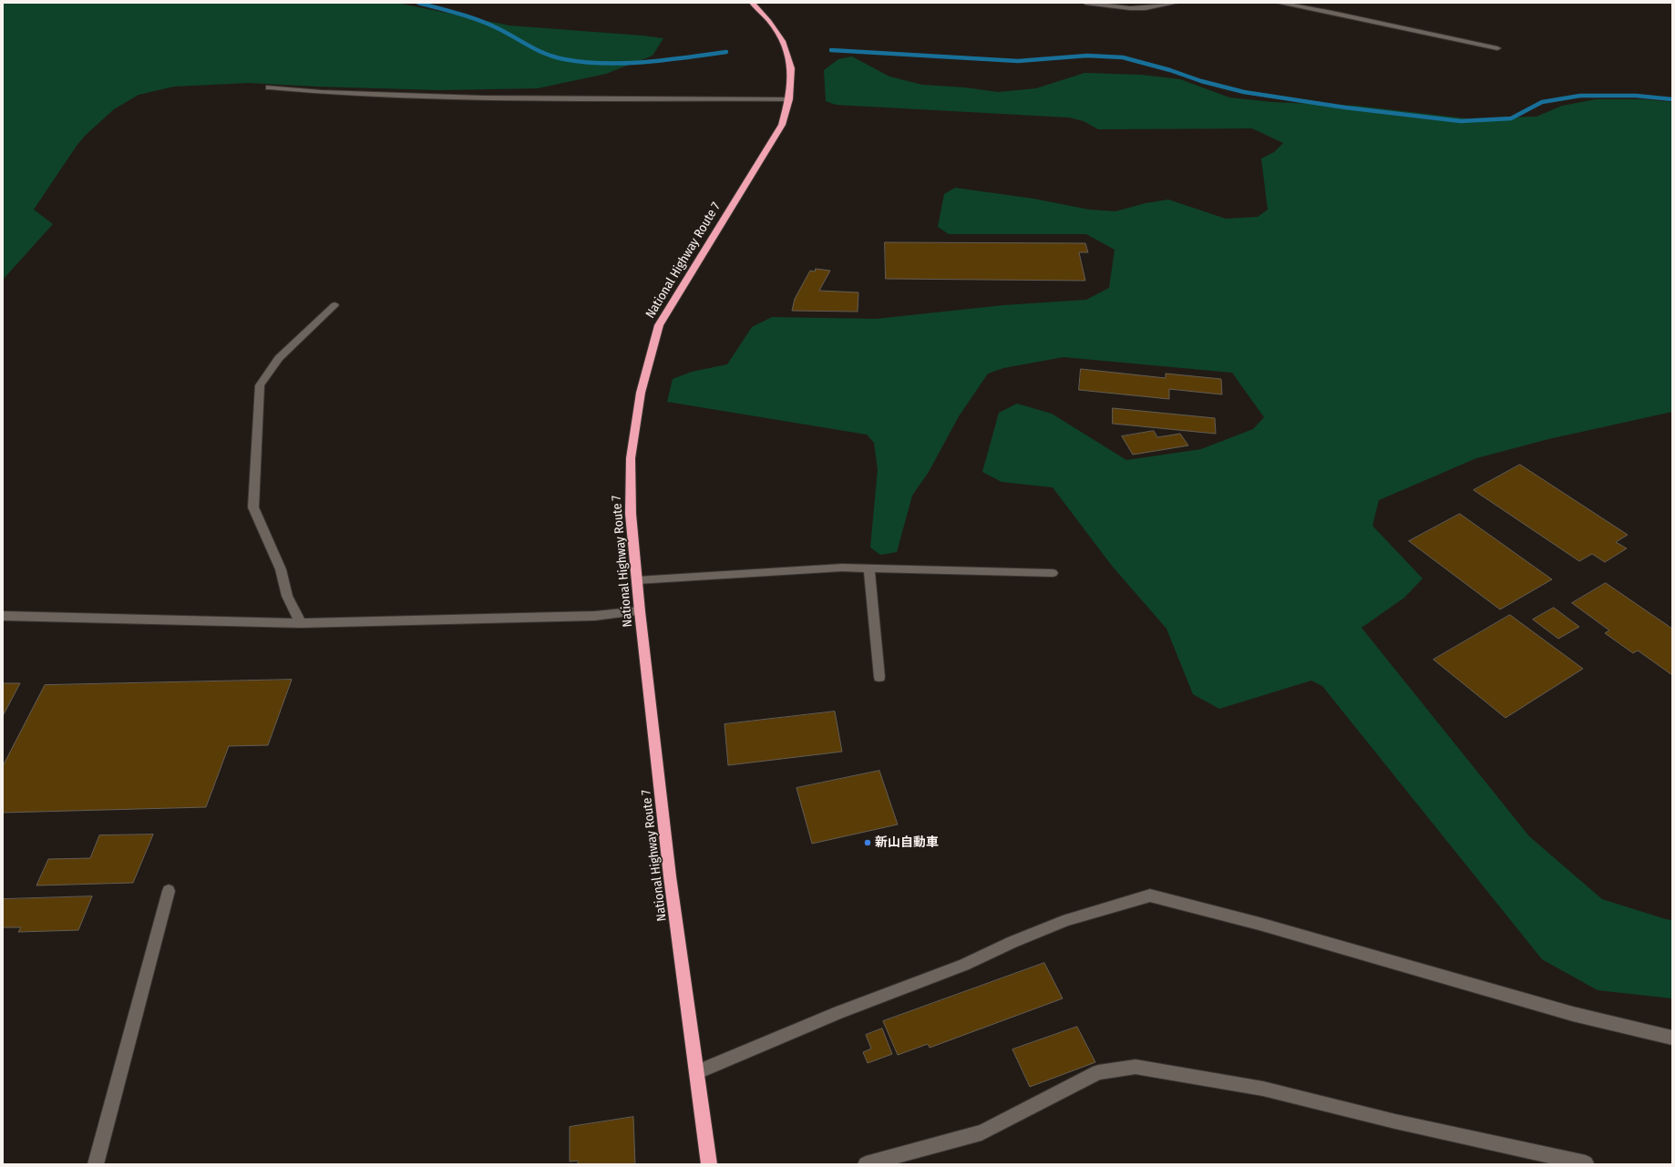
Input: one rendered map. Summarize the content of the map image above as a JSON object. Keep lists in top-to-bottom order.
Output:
{
  "streets": {
    "highway": ["National Highway Route 7"]
  },
  "places": ["新山自動車"]
}
